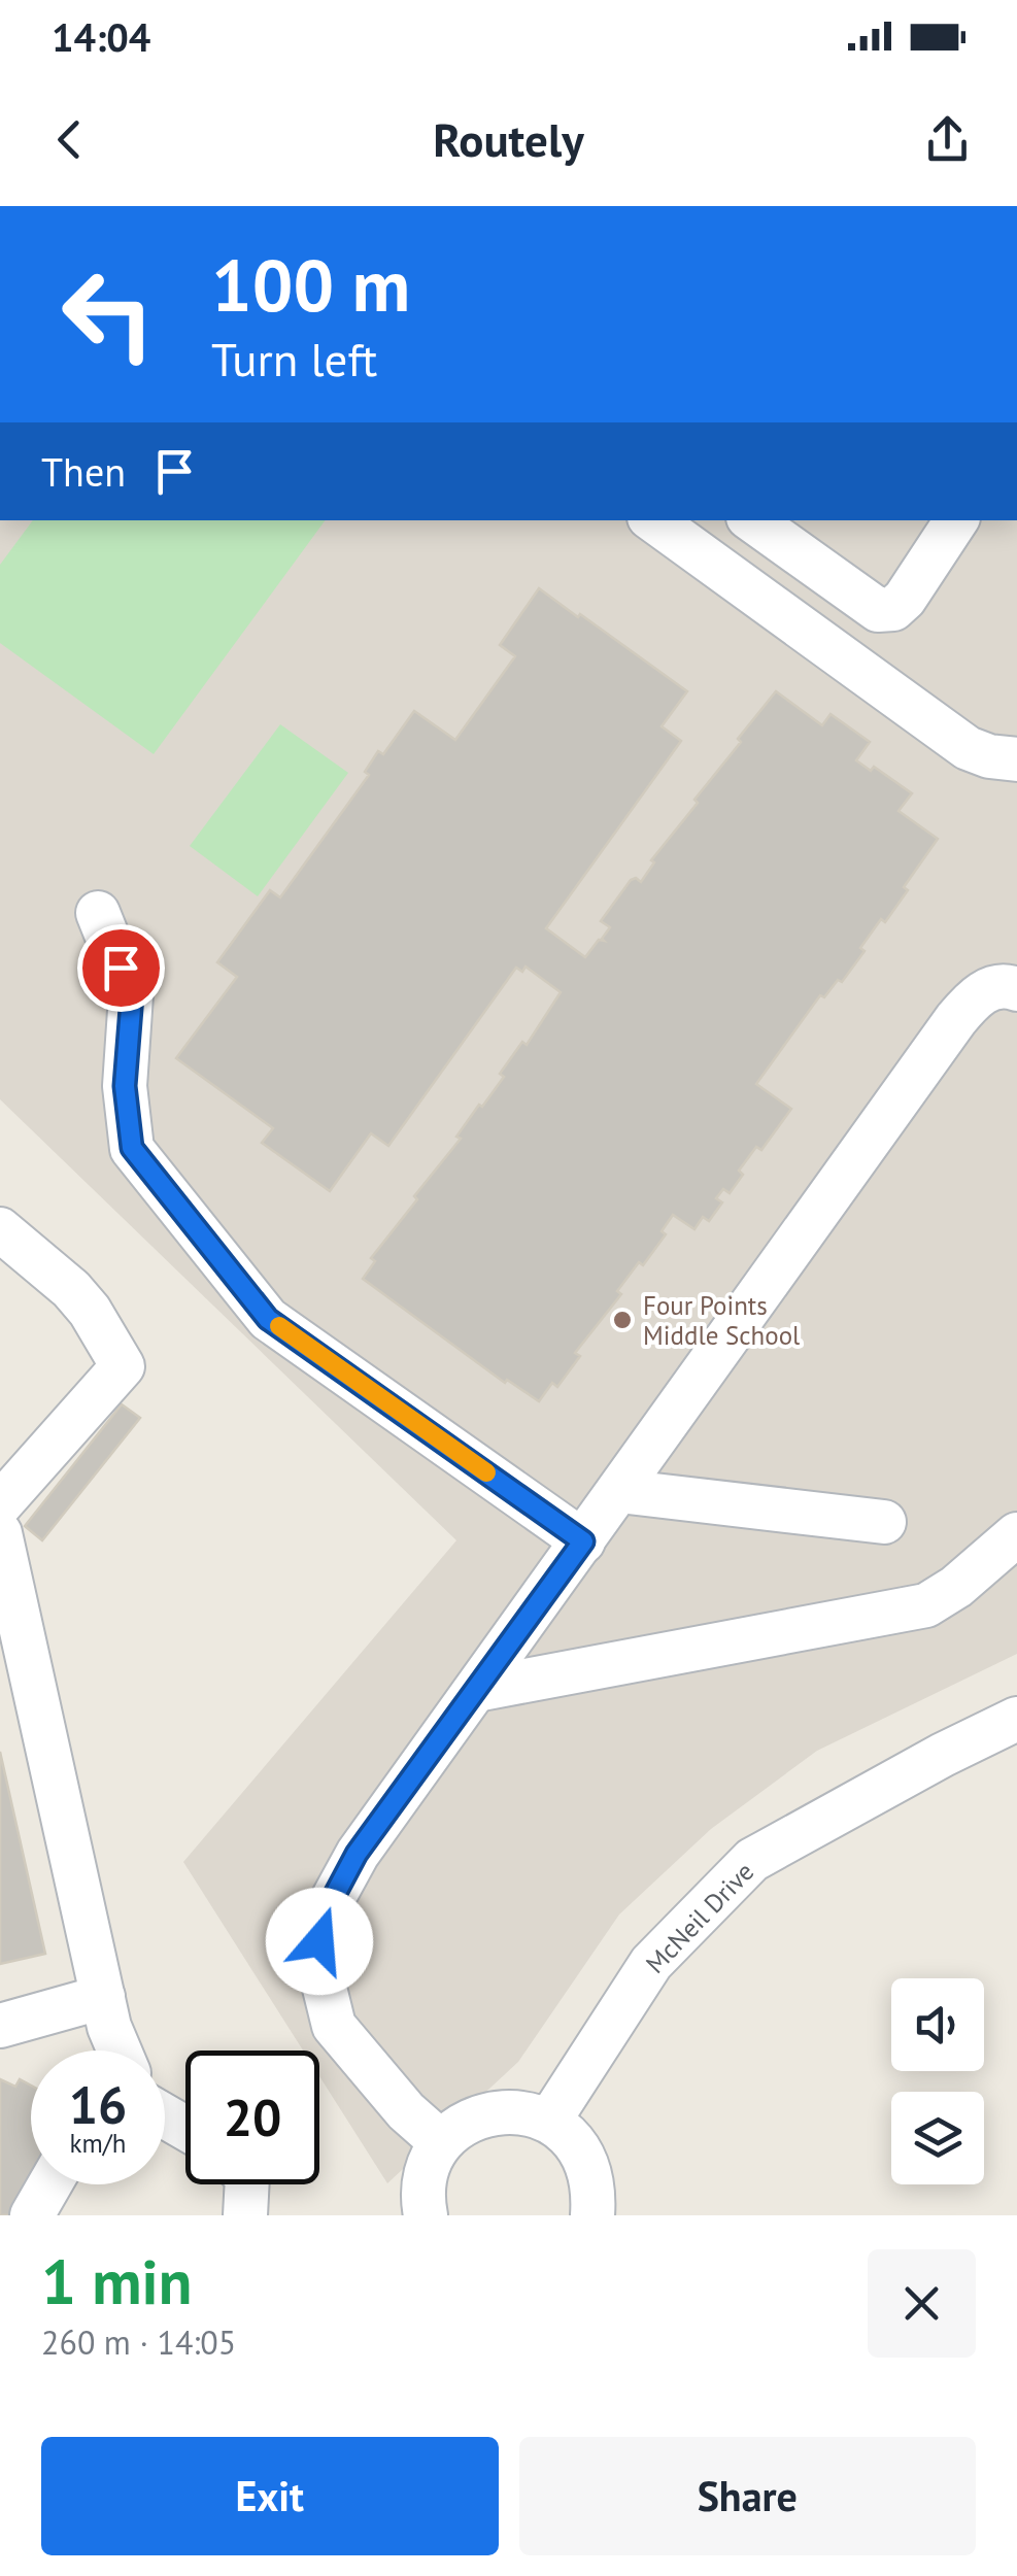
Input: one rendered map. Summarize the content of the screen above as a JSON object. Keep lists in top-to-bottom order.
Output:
{
  "streets": {
    "street": ["McNeil Drive"]
  },
  "places": ["Four Points Middle School"],
  "page": {
    "status": "14:04",
    "header": "Routely",
    "turn": ["100 m", "Turn left"],
    "then": "Then",
    "speed": "16 km/h",
    "limit": "20",
    "heading": ["1 min", "260 m · 14:05"],
    "buttons": ["Exit", "Share"]
  }
}
